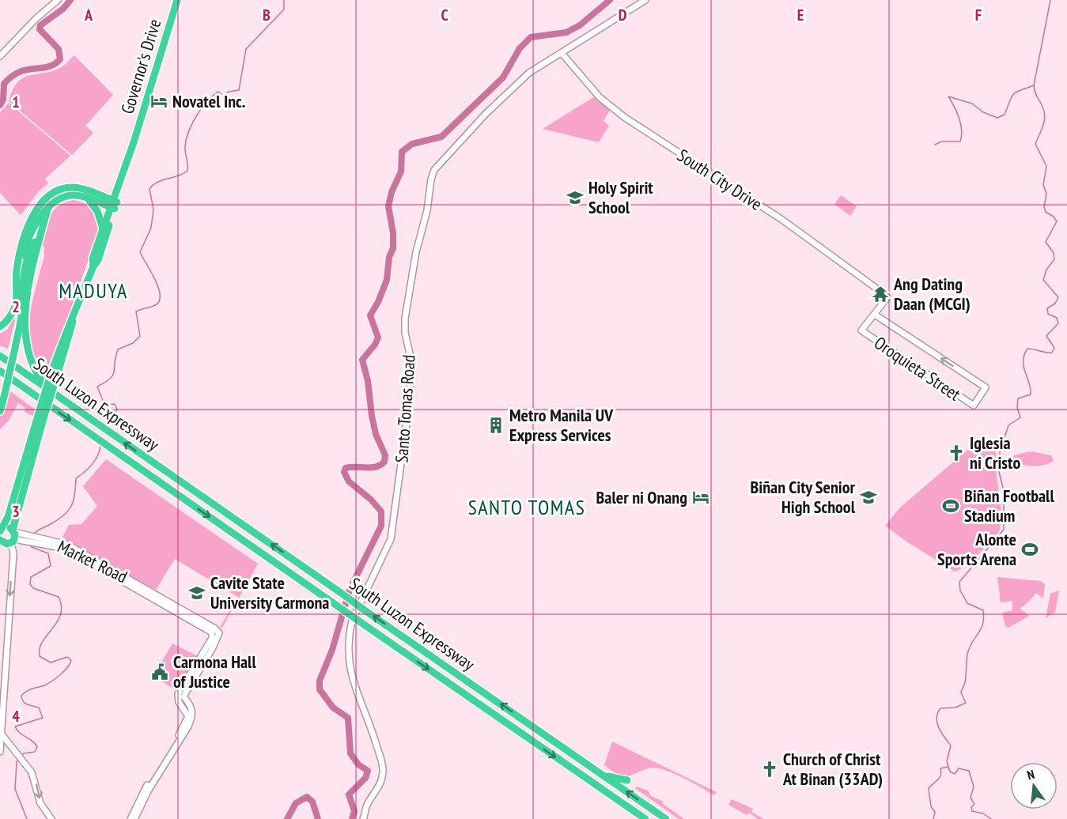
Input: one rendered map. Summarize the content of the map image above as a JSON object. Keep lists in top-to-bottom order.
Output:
{
  "streets": {
    "highway": ["Governor's Drive", "South Luzon Expressway"],
    "street": [
      "South City Drive",
      "Oroquieta Street",
      "Santo Tomas Road",
      "Market Road"
    ]
  },
  "crossings": [
    ["Governor's Drive", "Market Road"],
    ["South City Drive", "Oroquieta Street"],
    ["South City Drive", "Santo Tomas Road"]
  ],
  "districts": ["MADUYA", "SANTO TOMAS"],
  "places": {
    "hotel": ["Novatel Inc.", "Baler ni Onang"],
    "school or university": ["Holy Spirit School", "Biñan City Senior High School", "Cavite State University Carmona"],
    "temple": ["Ang Dating Daan (MCGI)"],
    "building": ["Metro Manila UV Express Services"],
    "church": ["Iglesia ni Cristo", "Church of Christ At Binan (33AD)"],
    "sports": ["Biñan Football Stadium", "Alonte Sports Arena"],
    "public building": ["Carmona Hall of Justice"]
  },
  "north": "top",
  "grid": {
    "columns": [
      "A",
      "B",
      "C",
      "D",
      "E",
      "F"
    ],
    "rows": [
      "1",
      "2",
      "3",
      "4"
    ]
  }
}
